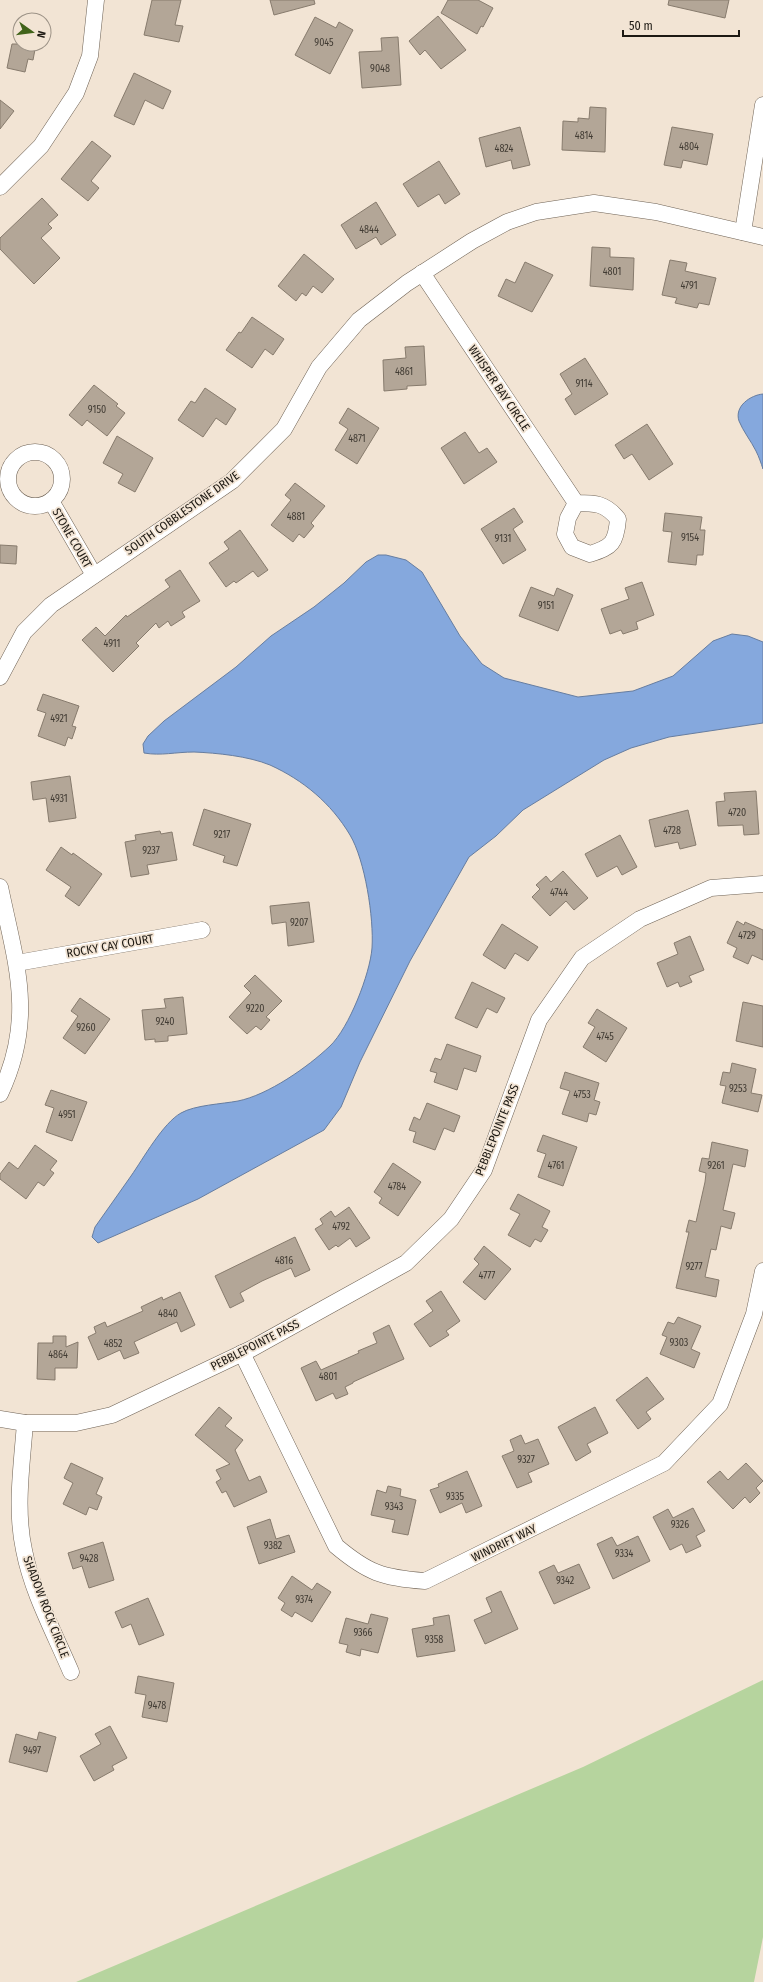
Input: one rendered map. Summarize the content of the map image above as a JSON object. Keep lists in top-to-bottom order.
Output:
{
  "streets": {
    "street": [
      "WHISPER BAY CIRCLE",
      "SOUTH COBBLESTONE DRIVE",
      "STONE COURT",
      "ROCKY CAY COURT",
      "PEBBLEPOINTE PASS",
      "WINDRIFT WAY",
      "SHADOW ROCK CIRCLE"
    ]
  },
  "crossings": [
    ["WHISPER BAY CIRCLE", "SOUTH COBBLESTONE DRIVE"],
    ["SOUTH COBBLESTONE DRIVE", "STONE COURT"],
    ["PEBBLEPOINTE PASS", "WINDRIFT WAY"],
    ["PEBBLEPOINTE PASS", "SHADOW ROCK CIRCLE"]
  ],
  "house_numbers": [
    "9045",
    "9048",
    "4814",
    "4804",
    "4824",
    "4844",
    "4801",
    "4791",
    "4861",
    "9114",
    "9150",
    "4871",
    "4881",
    "9154",
    "9131",
    "9151",
    "4911",
    "4921",
    "4931",
    "4720",
    "4728",
    "9217",
    "9237",
    "4744",
    "9207",
    "4729",
    "9220",
    "9240",
    "9260",
    "4745",
    "9253",
    "4753",
    "4951",
    "4761",
    "9261",
    "4784",
    "4792",
    "4816",
    "9277",
    "4777",
    "4840",
    "9303",
    "4852",
    "4864",
    "4801",
    "9327",
    "9335",
    "9343",
    "9326",
    "9382",
    "9334",
    "9428",
    "9342",
    "9374",
    "9366",
    "9358",
    "9478",
    "9497"
  ],
  "scale_bar": "50 m",
  "north": "right"
}
